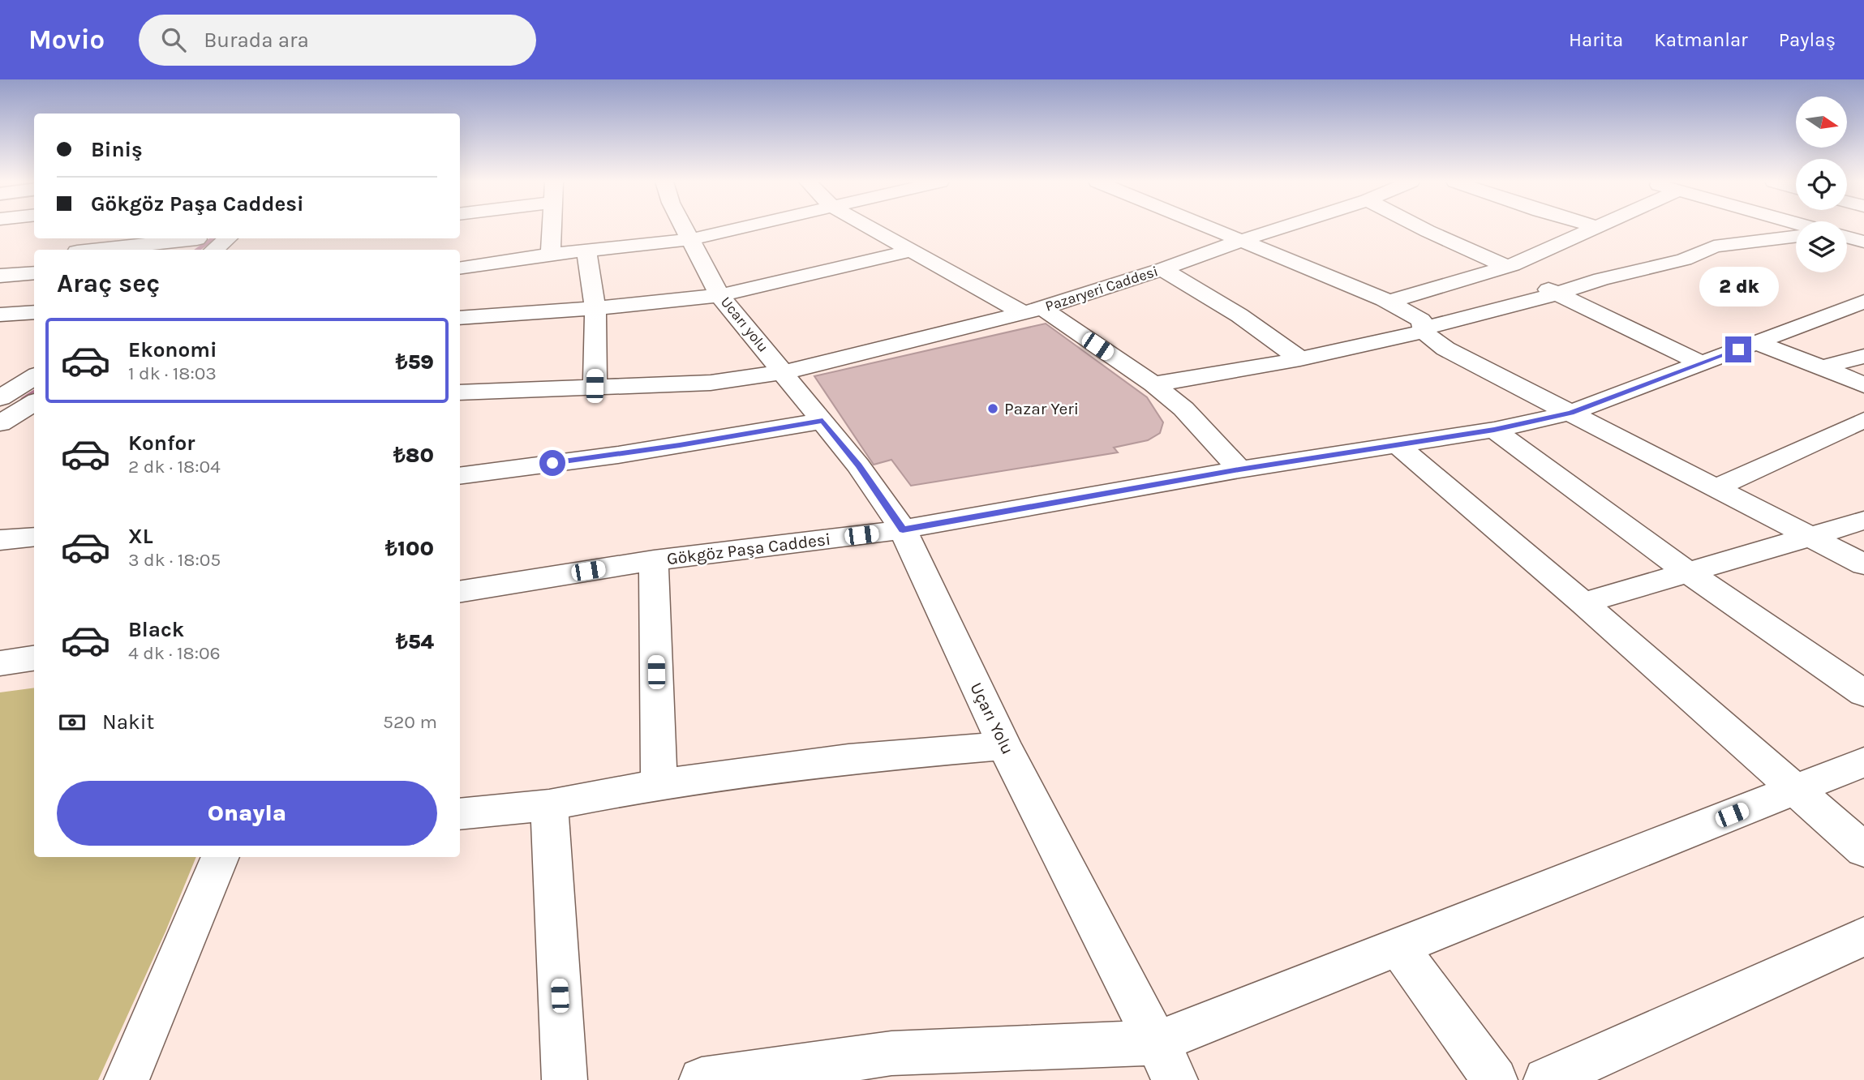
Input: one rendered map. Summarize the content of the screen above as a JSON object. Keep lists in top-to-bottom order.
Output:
{
  "streets": {
    "street": [
      "Pazaryeri Caddesi",
      "Ucarı yolu",
      "Gökgöz Paşa Caddesi",
      "Uçarı Yolu"
    ]
  },
  "crossings": [
    ["Pazaryeri Caddesi", "Ucarı yolu"],
    ["Pazaryeri Caddesi", "Uçarı Yolu"],
    ["Ucarı yolu", "Uçarı Yolu"],
    ["Gökgöz Paşa Caddesi", "Uçarı Yolu"]
  ],
  "places": ["Pazar Yeri"],
  "north": "right",
  "page": {
    "header": "Movio",
    "search": "Burada ara",
    "nav": ["Harita", "Katmanlar", "Paylaş"],
    "banner": ["Biniş", "Gökgöz Paşa Caddesi"],
    "heading": "Araç seç",
    "bubble": "2 dk",
    "list": [
      {
        "name": "Ekonomi",
        "note": "1 dk · 18:03",
        "value": "₺59"
      },
      {
        "name": "Konfor",
        "note": "2 dk · 18:04",
        "value": "₺80"
      },
      {
        "name": "XL",
        "note": "3 dk · 18:05",
        "value": "₺100"
      },
      {
        "name": "Black",
        "note": "4 dk · 18:06",
        "value": "₺54"
      }
    ],
    "pay": ["Nakit", "520 m"],
    "buttons": "Onayla"
  }
}
